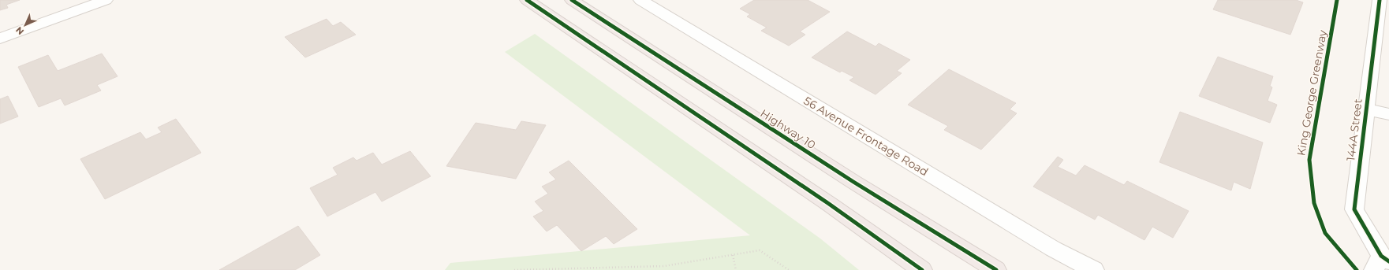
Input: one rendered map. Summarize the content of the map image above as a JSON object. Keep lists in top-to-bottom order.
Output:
{
  "streets": {
    "highway": ["Highway 10"],
    "street": ["144A Street", "56 Avenue Frontage Road"],
    "cycle path": ["King George Greenway"]
  },
  "north": "bottom left"
}
